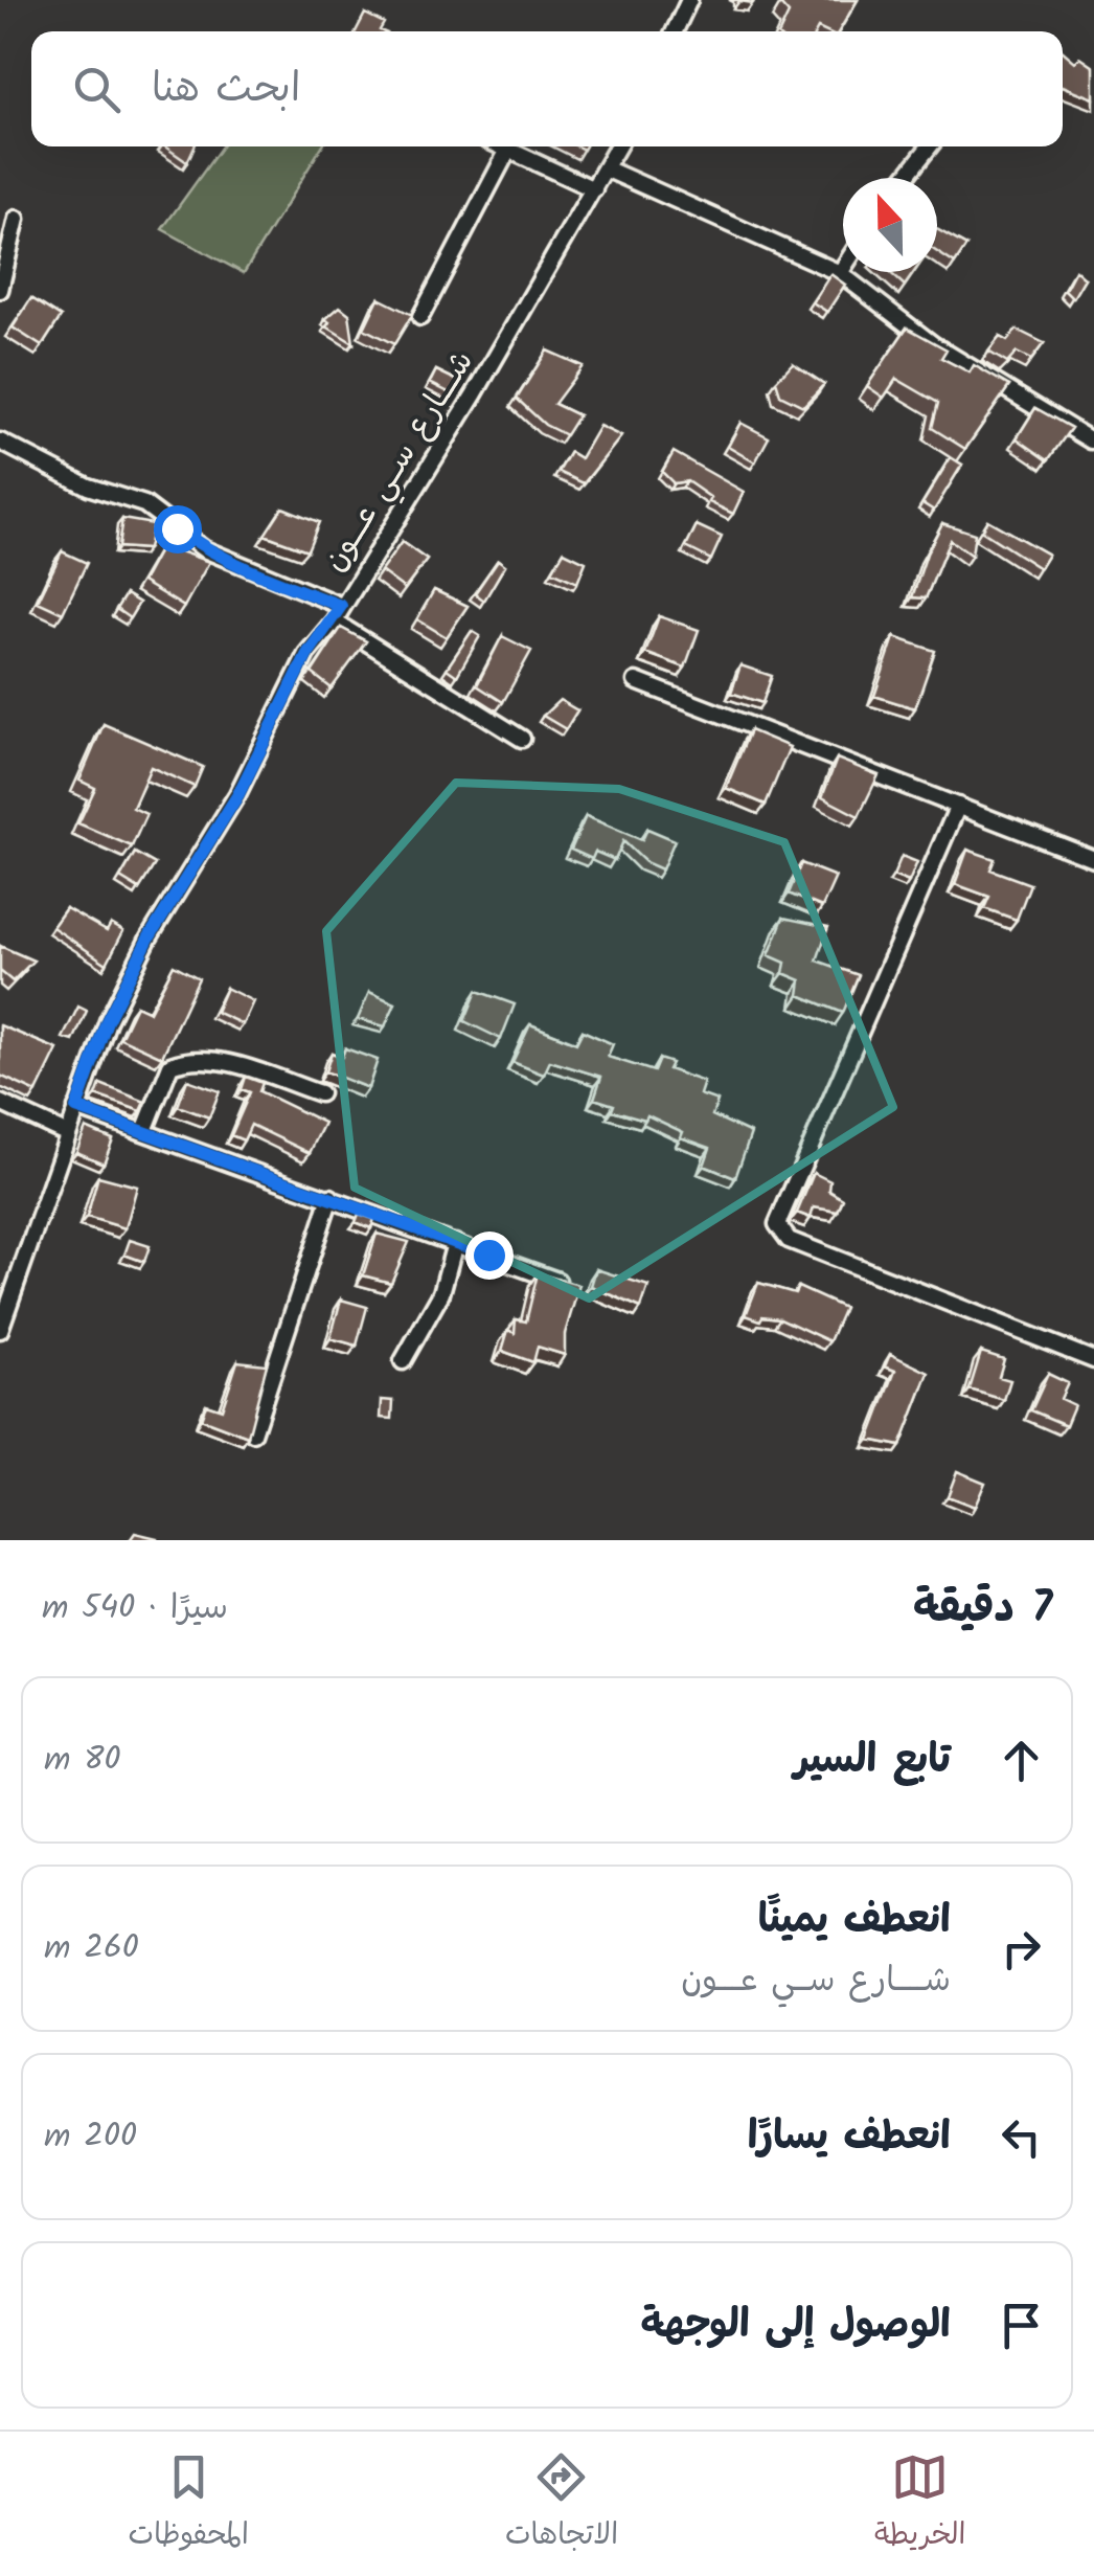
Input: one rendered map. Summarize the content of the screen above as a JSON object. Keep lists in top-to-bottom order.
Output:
{
  "streets": {
    "street": ["شــــارع ســي عـــون"]
  },
  "north": "top",
  "page": {
    "search": "ابحث هنا",
    "heading": ["7 دقيقة", "سيرًا · 540 m"],
    "list": [
      ["تابع السير", "80 m"],
      ["انعطف يمينًا", "شــــارع ســي عـــون", "260 m"],
      ["انعطف يسارًا", "200 m"],
      "الوصول إلى الوجهة"
    ],
    "nav": ["الخريطة", "الاتجاهات", "المحفوظات"]
  }
}
